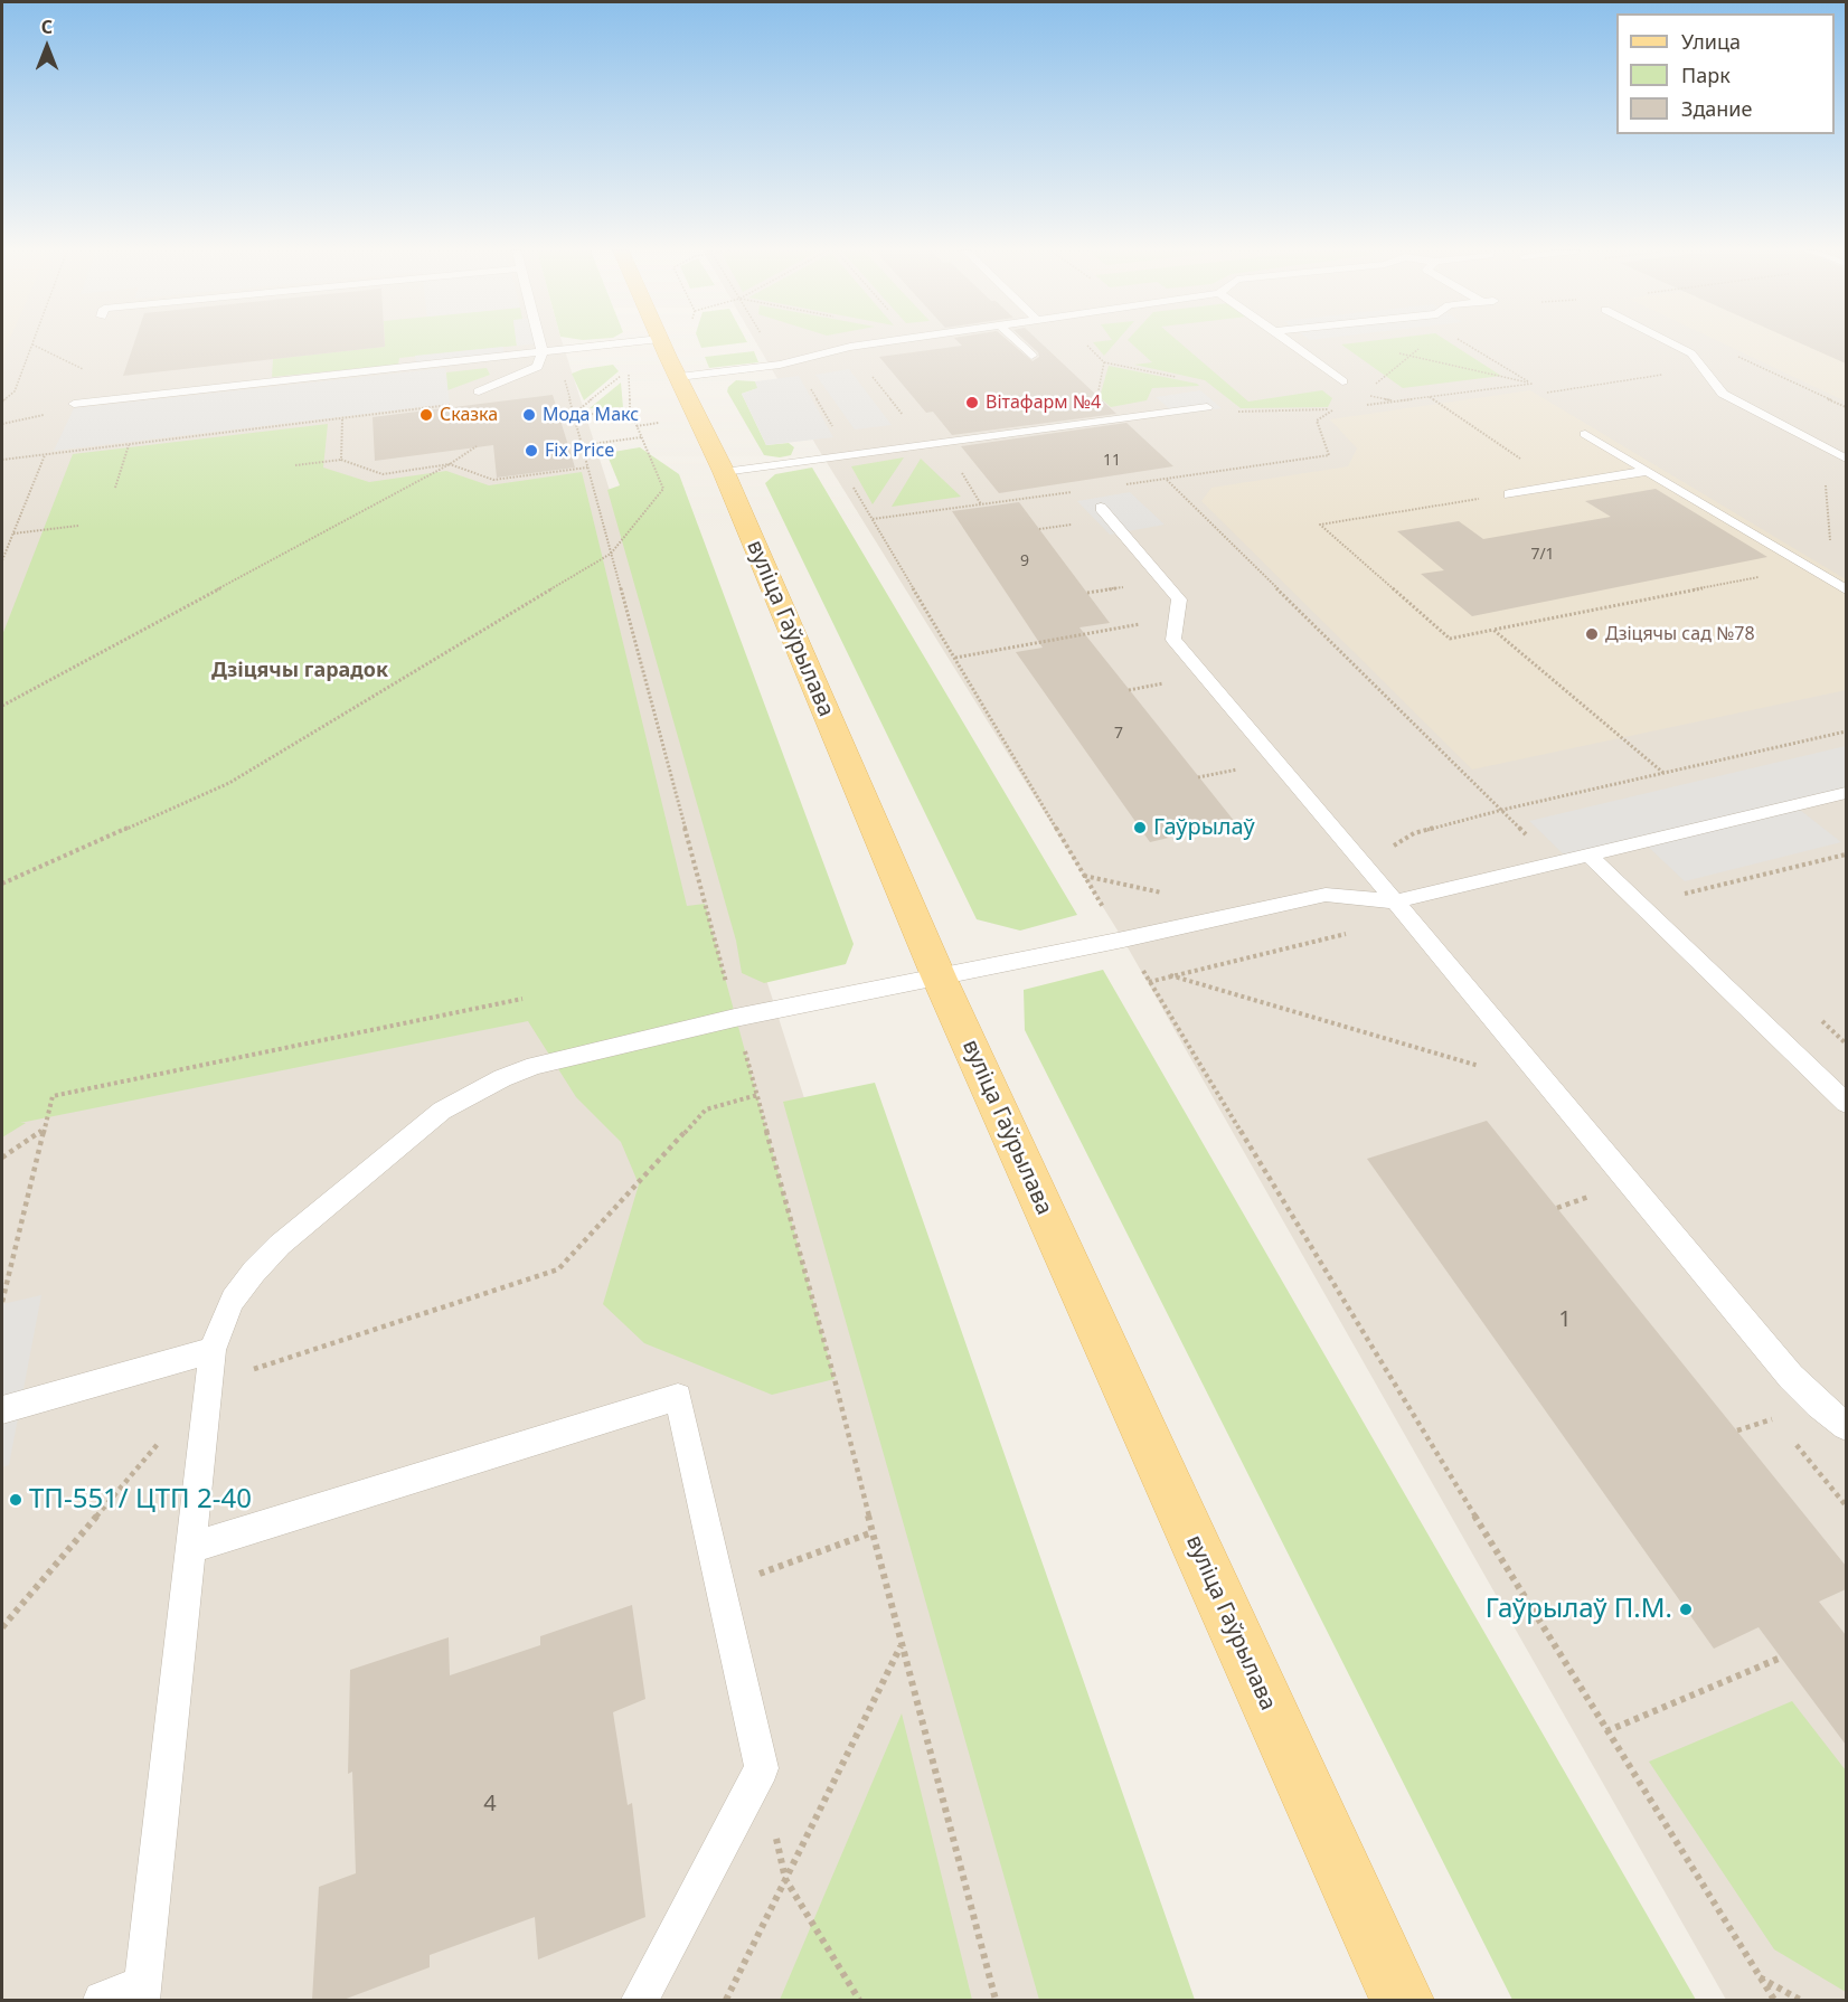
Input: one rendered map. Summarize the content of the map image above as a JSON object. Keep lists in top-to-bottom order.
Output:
{
  "streets": {
    "main road": ["вуліца Гаўрылава"]
  },
  "districts": ["Дзіцячы гарадок"],
  "places": [
    "Вітафарм №4",
    "Сказка",
    "Мода Макс",
    "Fix Price",
    "Дзіцячы сад №78",
    "Гаўрылаў",
    "ТП-551/ ЦТП 2-40",
    "Гаўрылаў П.М."
  ],
  "house_numbers": [
    "11",
    "7/1",
    "9",
    "7",
    "1",
    "4"
  ],
  "legend": ["Улица", "Парк", "Здание"],
  "north": "top"
}
